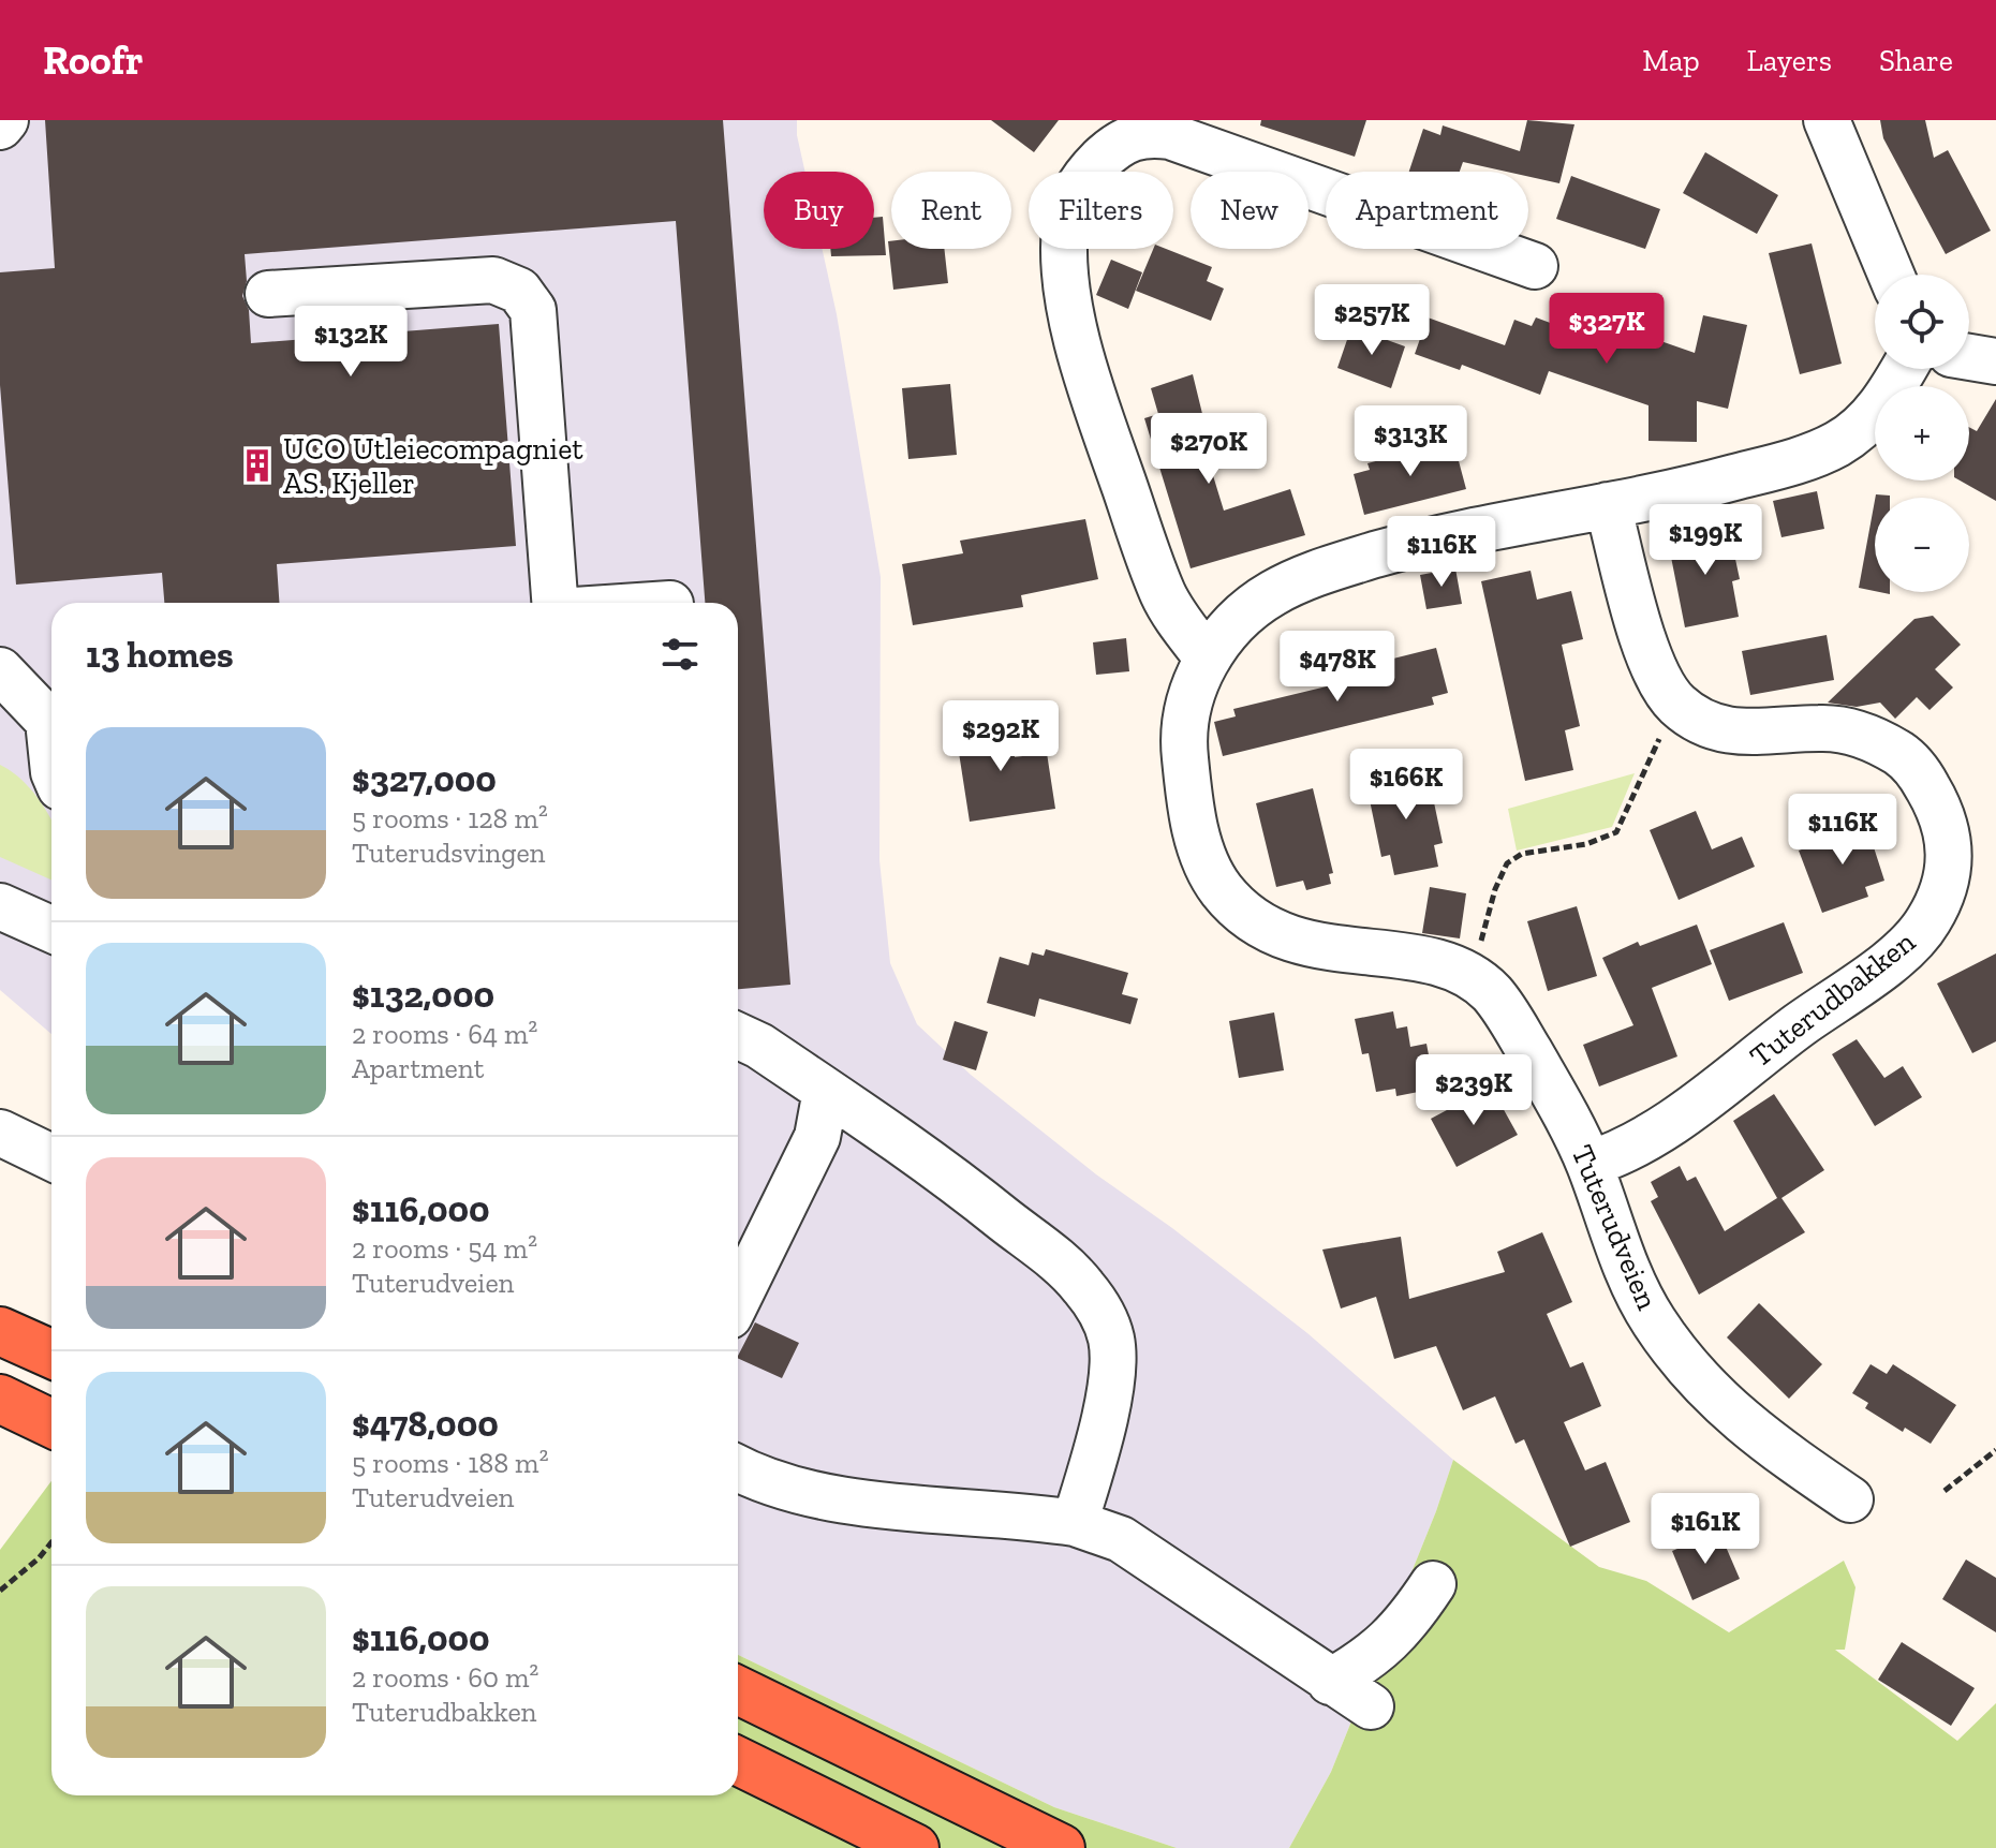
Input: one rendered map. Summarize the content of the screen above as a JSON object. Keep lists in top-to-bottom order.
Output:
{
  "streets": {
    "street": ["Tuterudbakken", "Tuterudveien"]
  },
  "crossings": [
    ["Tuterudbakken", "Tuterudveien"]
  ],
  "places": {
    "building": ["UCO Utleiecompagniet AS. Kjeller"]
  },
  "page": {
    "header": "Roofr",
    "nav": ["Map", "Layers", "Share"],
    "chip": [
      "Buy",
      "Rent",
      "Filters",
      "New",
      "Apartment"
    ],
    "map_buttons": ["+", "−"],
    "price": [
      "$257K",
      "$327K",
      "$132K",
      "$313K",
      "$270K",
      "$199K",
      "$116K",
      "$478K",
      "$292K",
      "$166K",
      "$116K",
      "$239K",
      "$161K"
    ],
    "heading": "13 homes",
    "list": [
      {
        "name": "$327,000",
        "note": "5 rooms · 128 m² · Tuterudsvingen"
      },
      {
        "name": "$132,000",
        "note": "2 rooms · 64 m² · Apartment"
      },
      {
        "name": "$116,000",
        "note": "2 rooms · 54 m² · Tuterudveien"
      },
      {
        "name": "$478,000",
        "note": "5 rooms · 188 m² · Tuterudveien"
      },
      {
        "name": "$116,000",
        "note": "2 rooms · 60 m² · Tuterudbakken"
      }
    ]
  }
}
